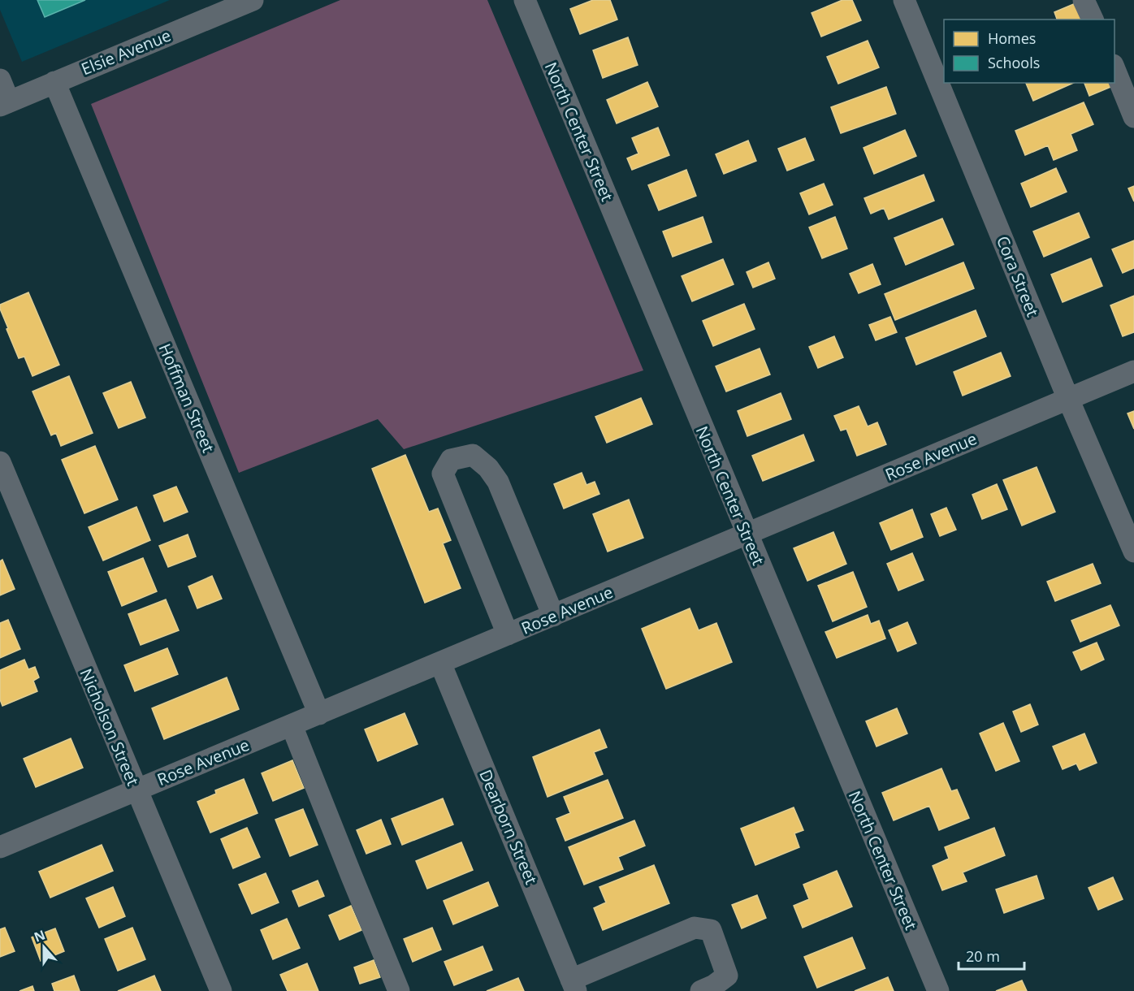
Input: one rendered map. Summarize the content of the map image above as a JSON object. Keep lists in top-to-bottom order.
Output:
{
  "streets": {
    "street": [
      "Elsie Avenue",
      "North Center Street",
      "Cora Street",
      "Hoffman Street",
      "Rose Avenue",
      "Nicholson Street",
      "Dearborn Street"
    ]
  },
  "crossings": [
    ["Elsie Avenue", "Hoffman Street"],
    ["North Center Street", "Rose Avenue"],
    ["Cora Street", "Rose Avenue"],
    ["Hoffman Street", "Rose Avenue"],
    ["Rose Avenue", "Nicholson Street"],
    ["Rose Avenue", "Dearborn Street"]
  ],
  "legend": ["Homes", "Schools"],
  "scale_bar": "20 m",
  "north": "top"
}
